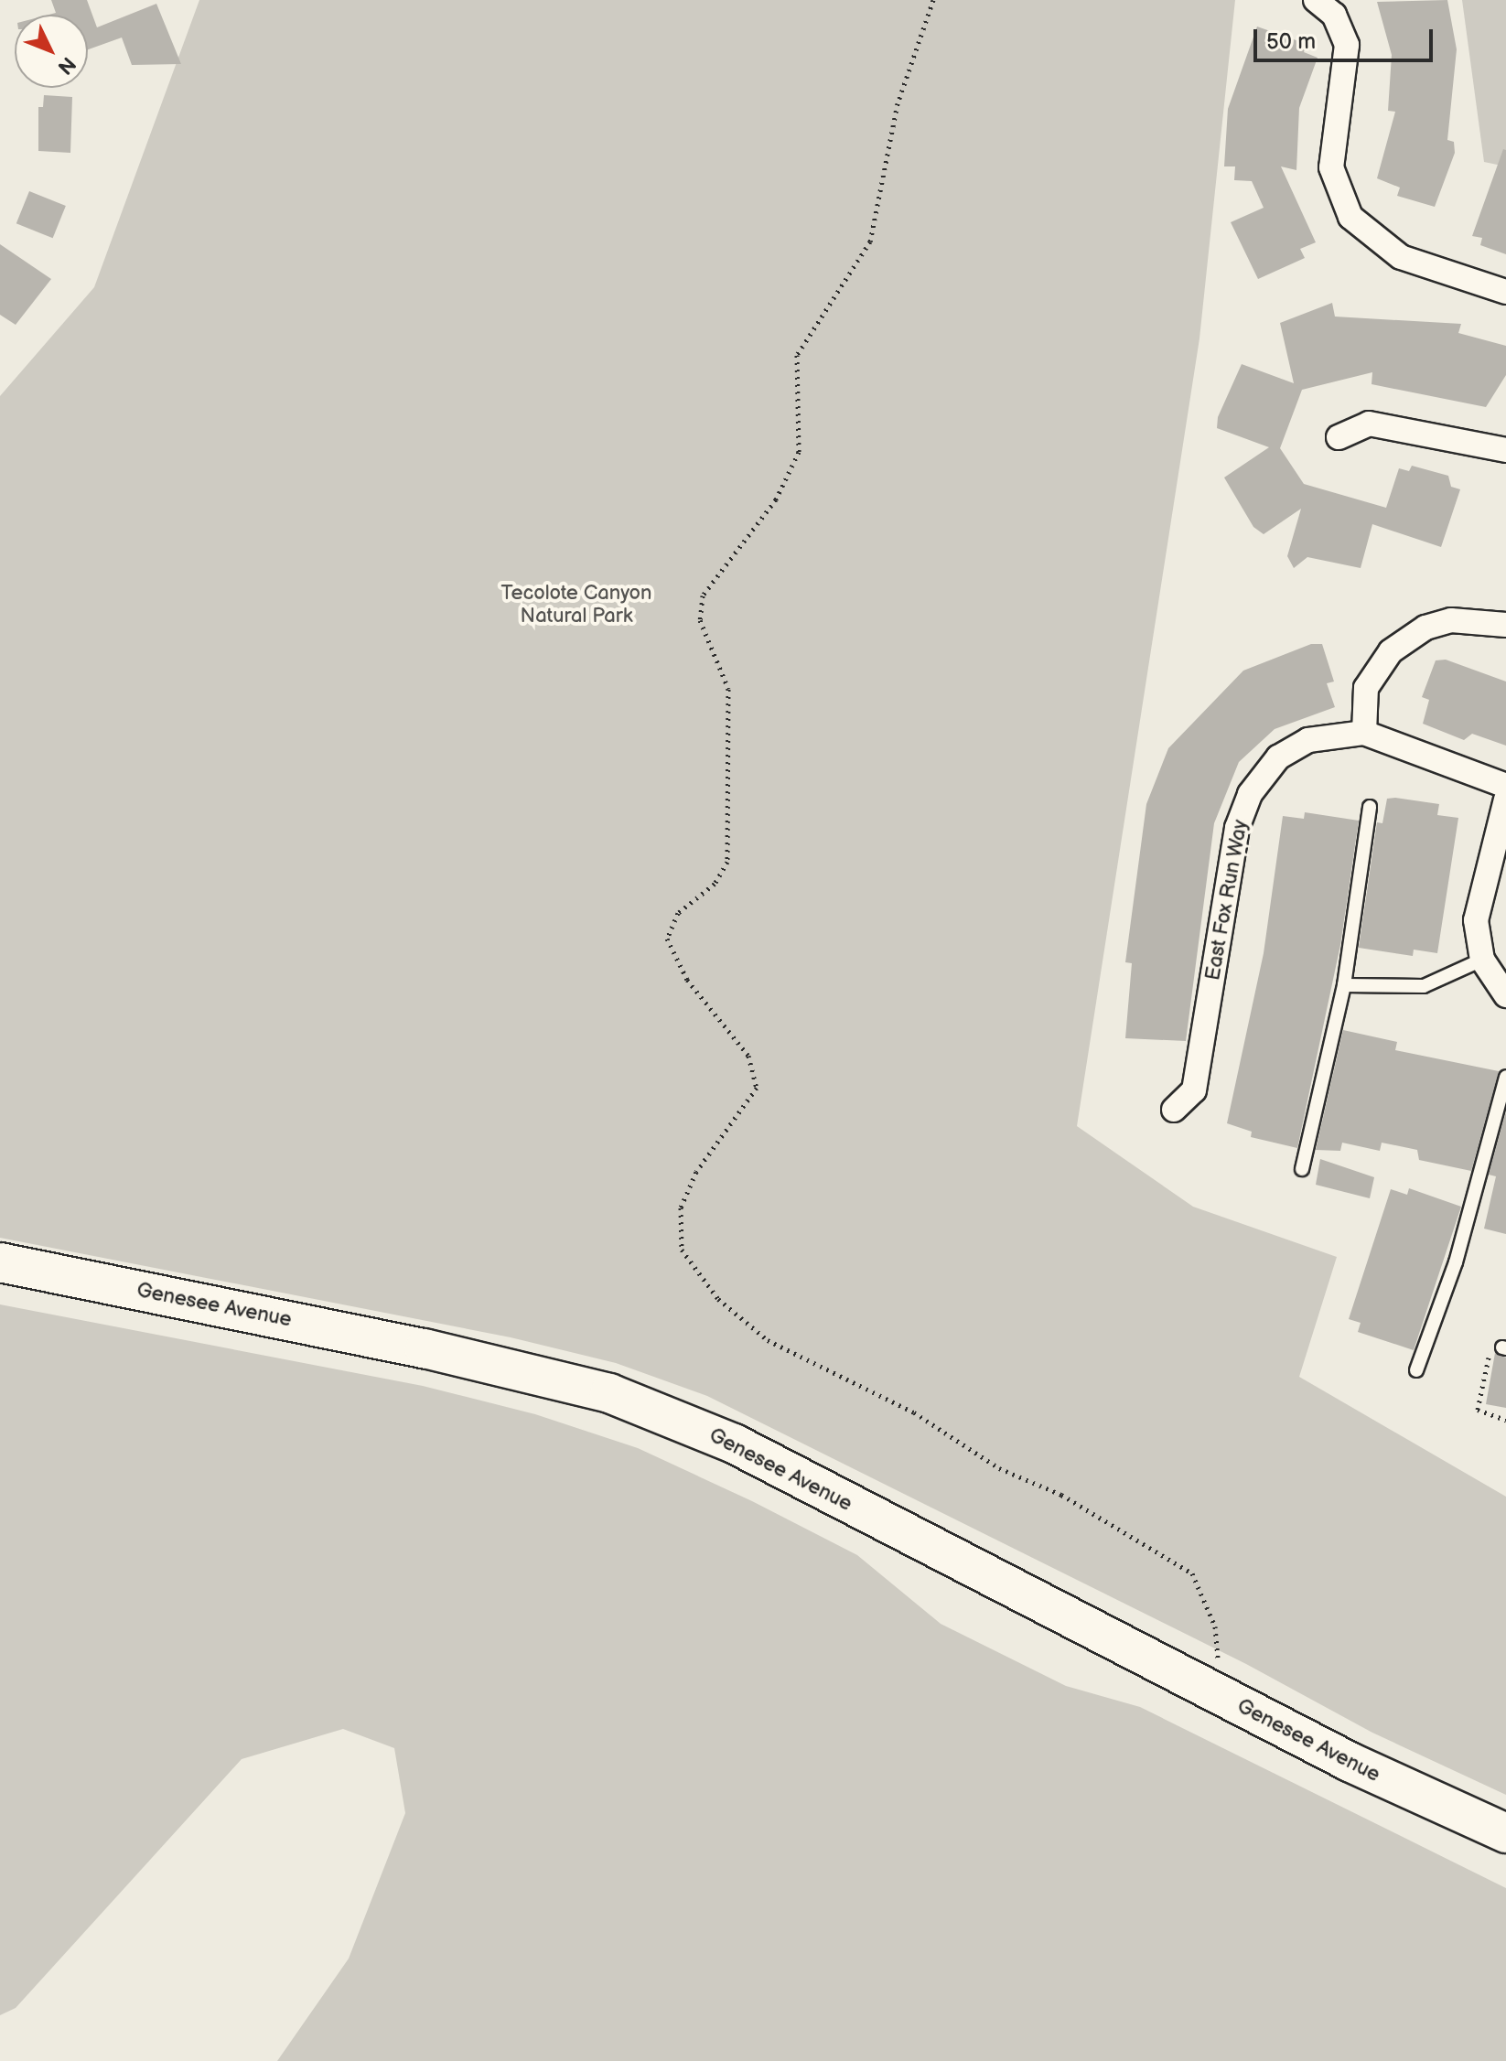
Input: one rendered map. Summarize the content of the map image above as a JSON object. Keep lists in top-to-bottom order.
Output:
{
  "streets": {
    "main road": ["Genesee Avenue"],
    "street": ["East Fox Run Way"]
  },
  "parks": ["Tecolote Canyon Natural Park"],
  "scale_bar": "50 m",
  "north": "bottom right"
}
